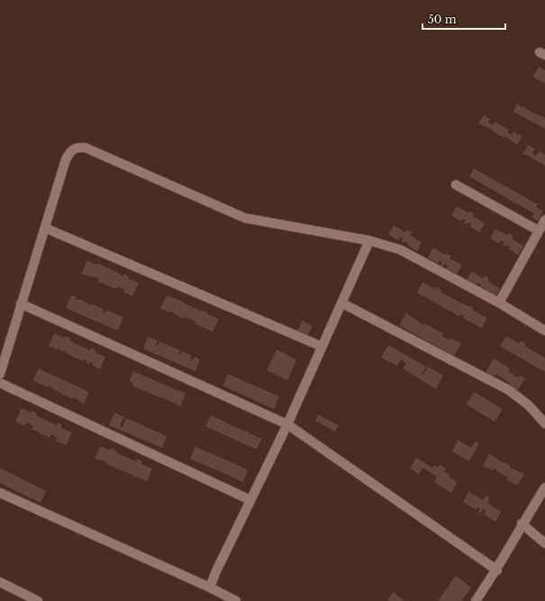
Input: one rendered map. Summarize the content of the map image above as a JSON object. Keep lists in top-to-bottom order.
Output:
{
  "scale_bar": "50 m"
}
